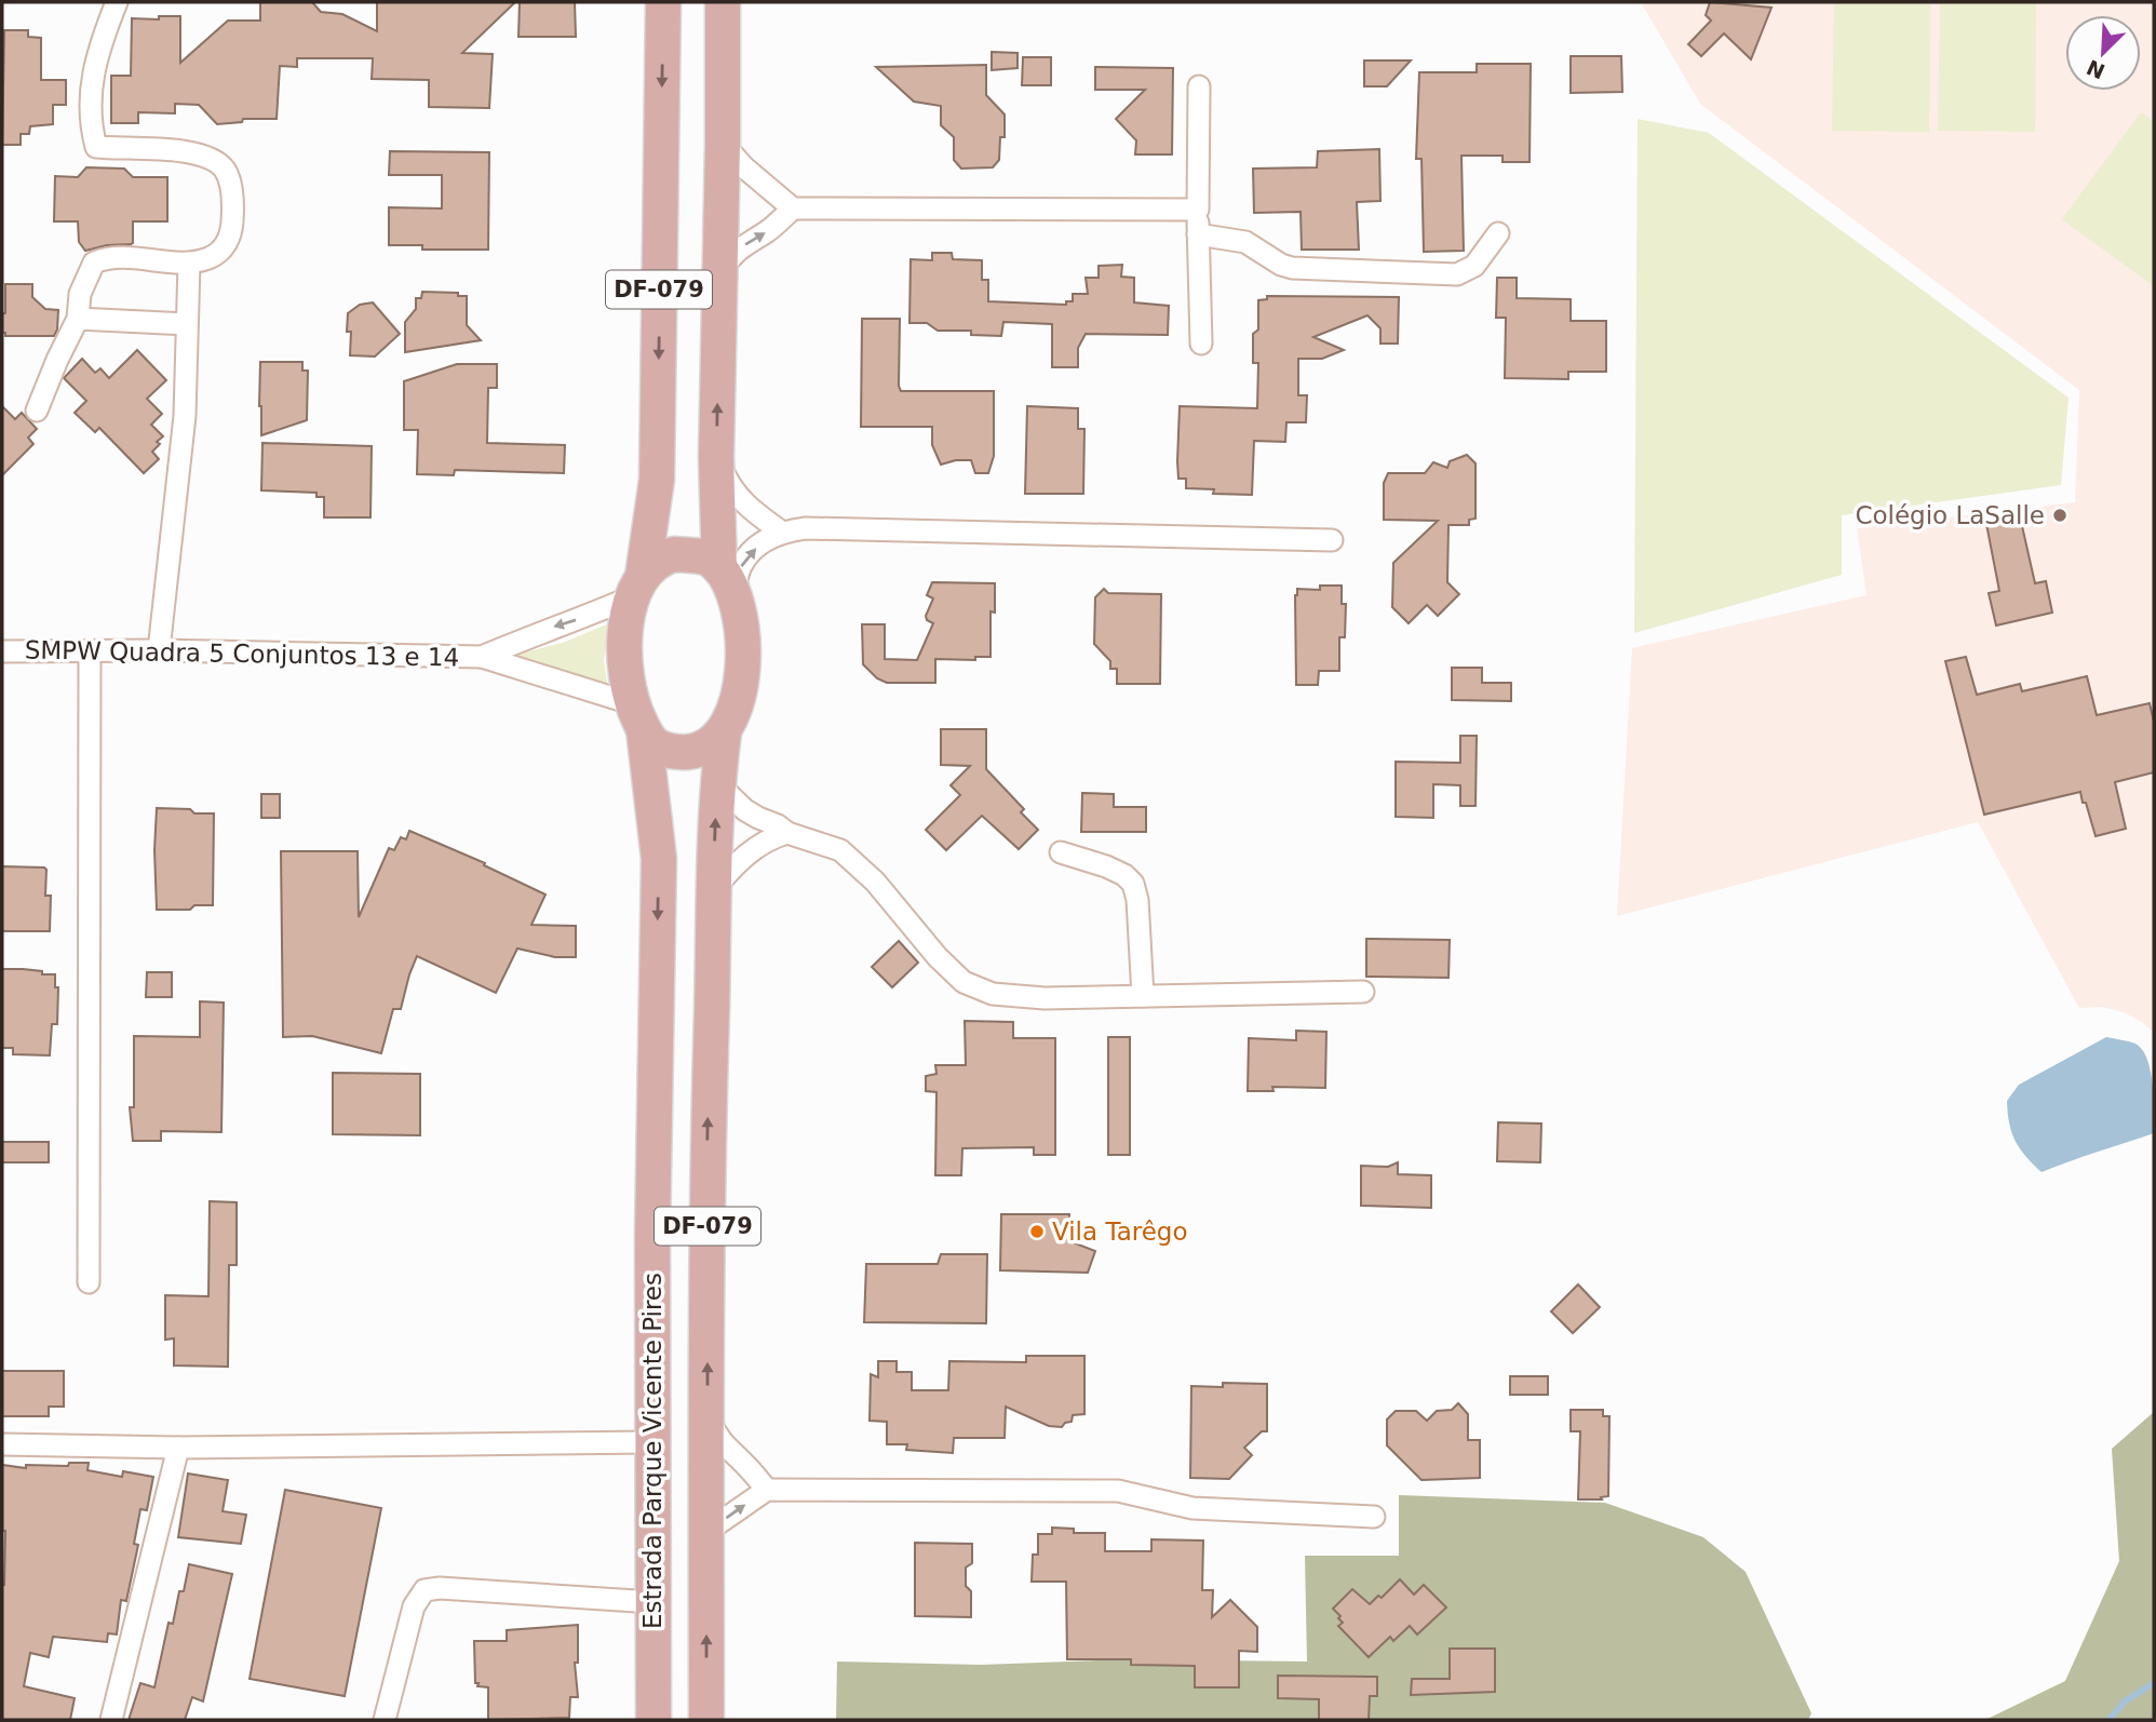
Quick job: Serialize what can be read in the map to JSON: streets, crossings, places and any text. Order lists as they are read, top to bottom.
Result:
{
  "streets": {
    "main road": ["DF-079", "Estrada Parque Vicente Pires"],
    "street": ["SMPW Quadra 5 Conjuntos 13 e 14"]
  },
  "crossings": [
    ["DF-079", "SMPW Quadra 5 Conjuntos 13 e 14"],
    ["DF-079", "Estrada Parque Vicente Pires"],
    ["SMPW Quadra 5 Conjuntos 13 e 14", "Estrada Parque Vicente Pires"]
  ],
  "places": ["Colégio LaSalle", "Vila Tarêgo"],
  "north": "bottom left"
}
